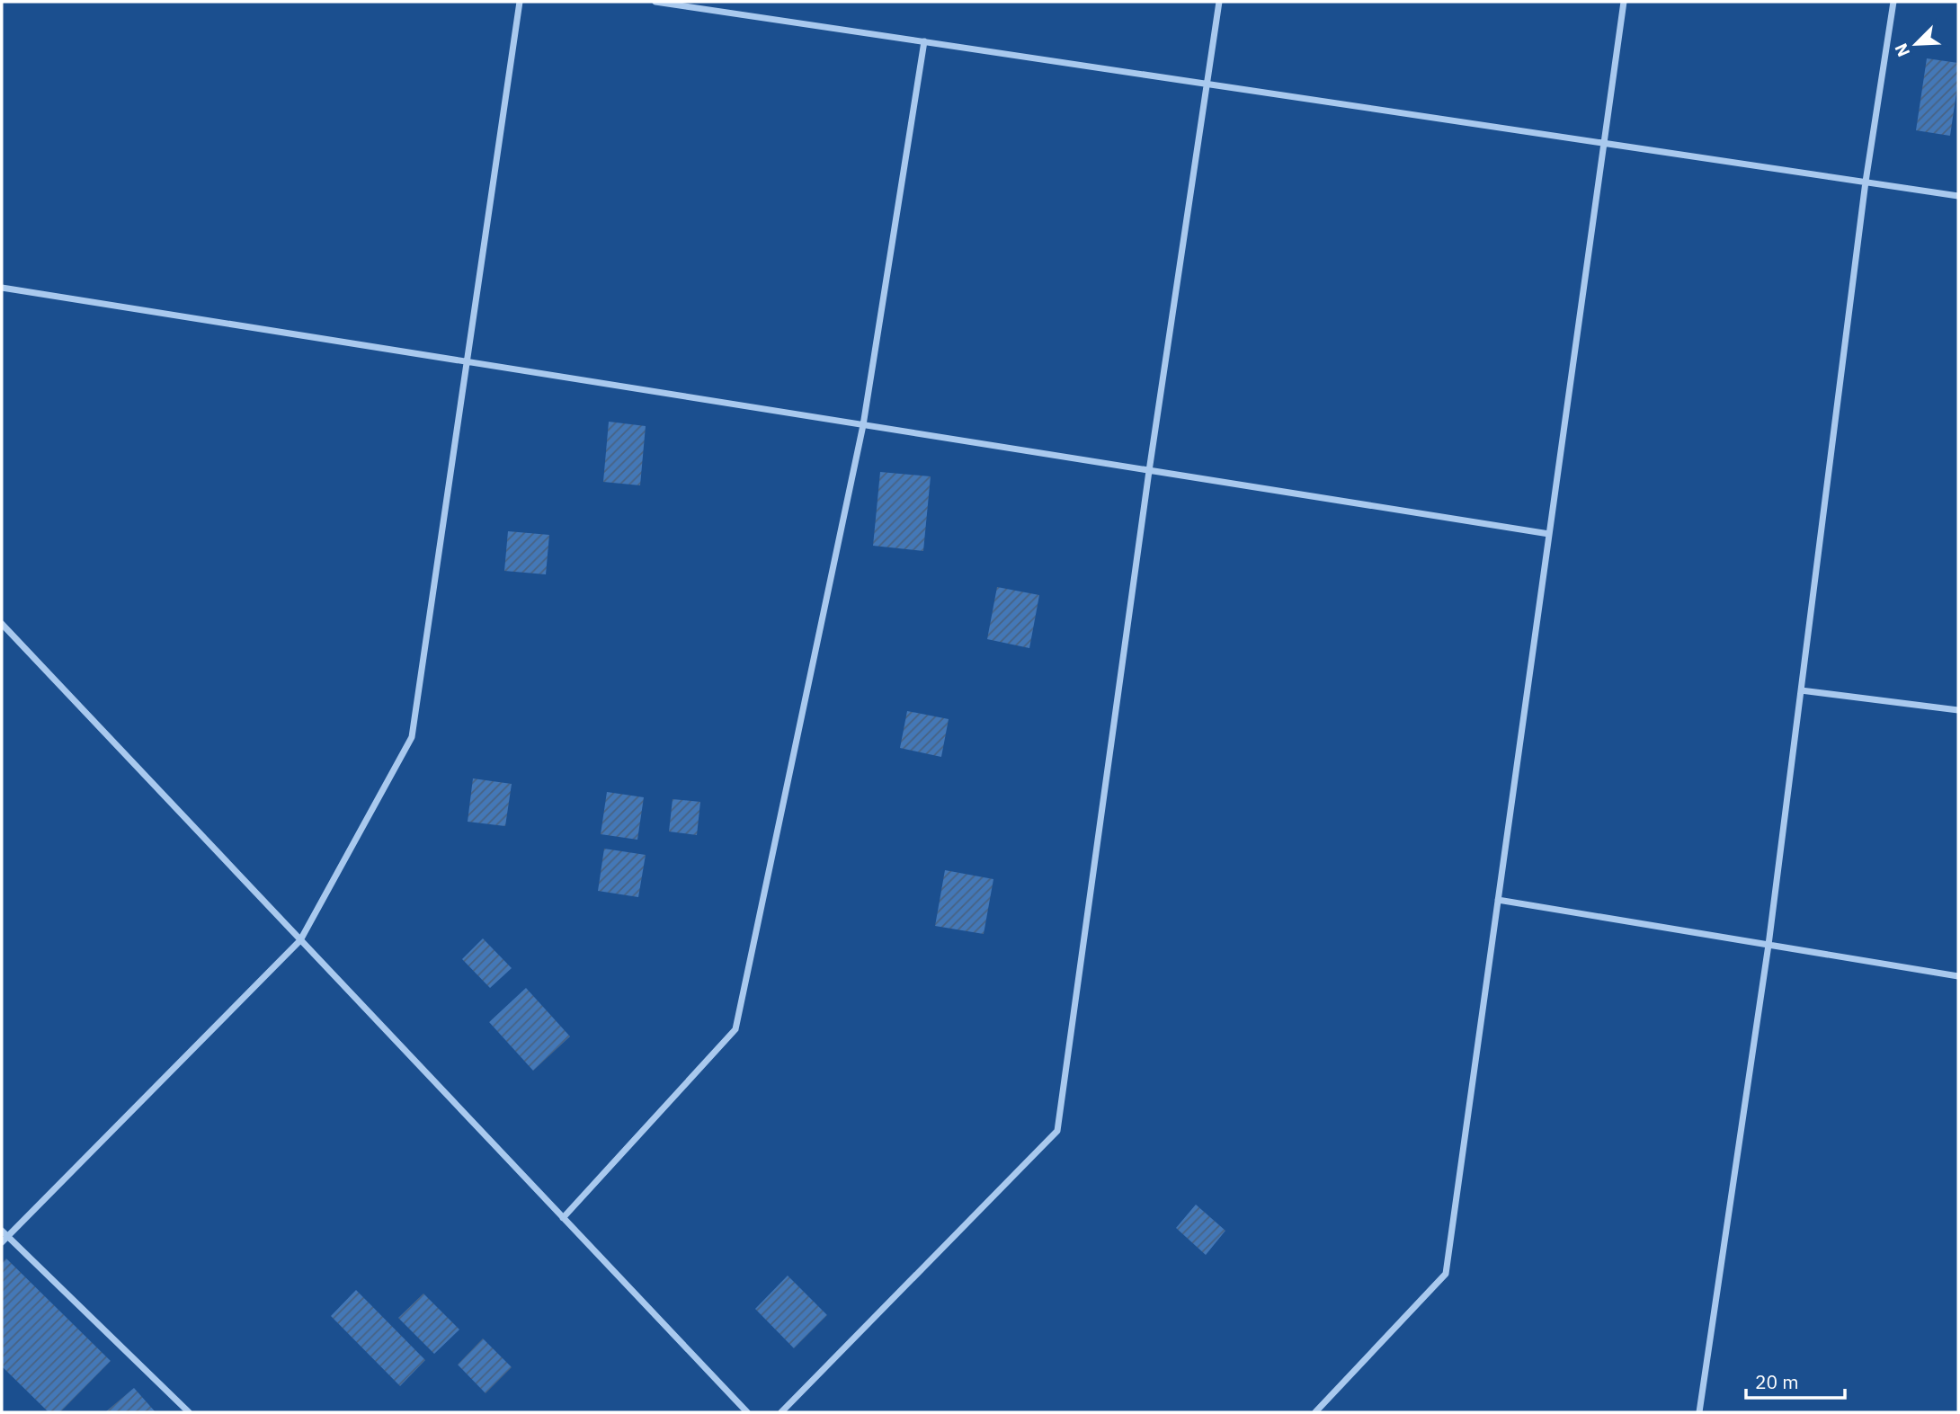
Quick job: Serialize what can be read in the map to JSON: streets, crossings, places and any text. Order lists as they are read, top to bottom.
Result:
{
  "scale_bar": "20 m",
  "north": "bottom left"
}
